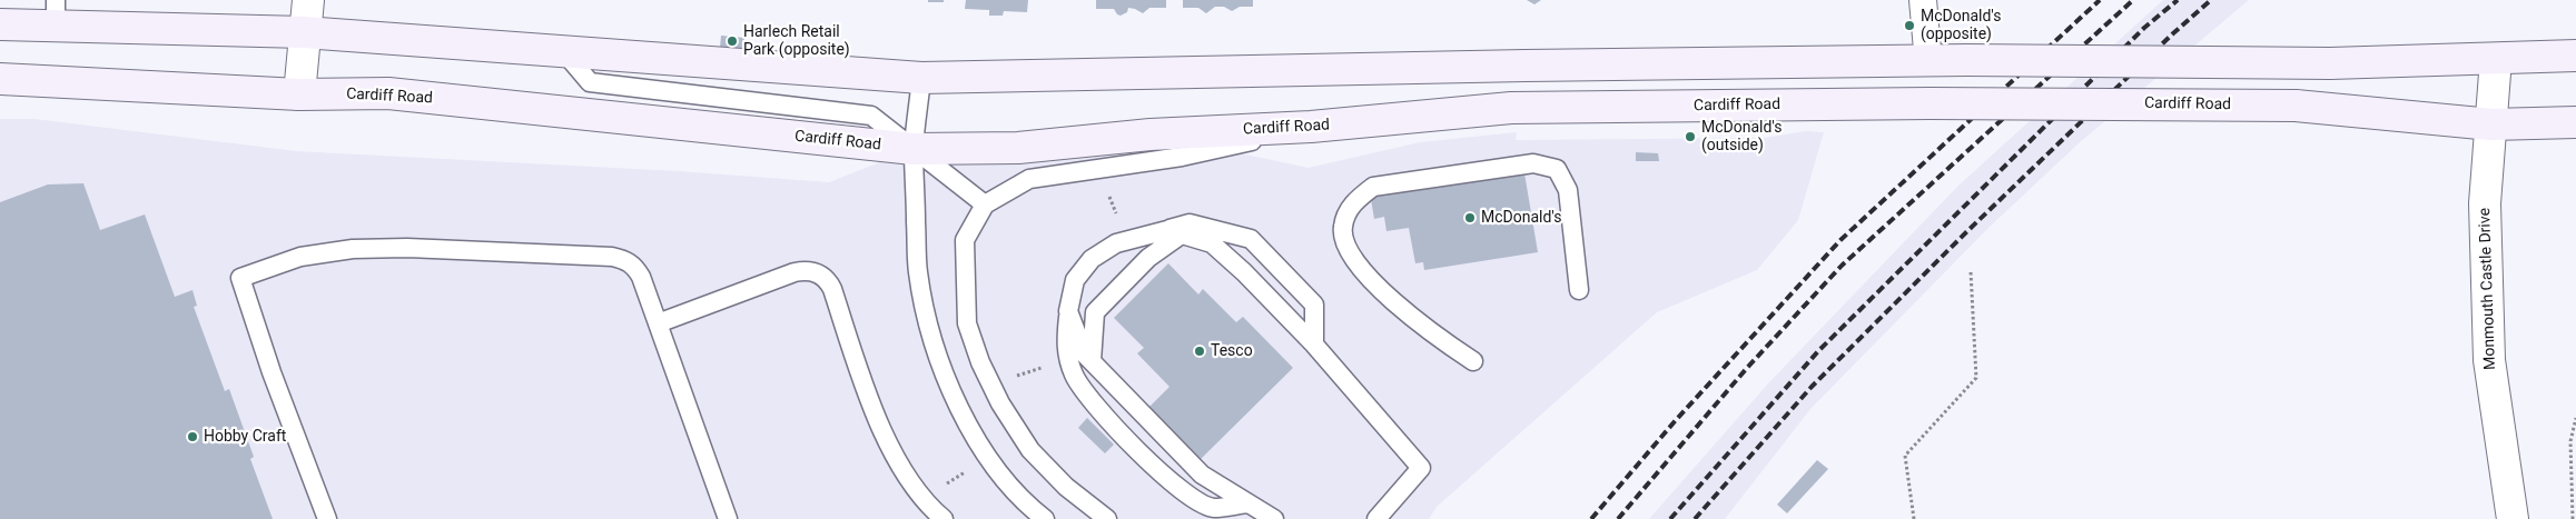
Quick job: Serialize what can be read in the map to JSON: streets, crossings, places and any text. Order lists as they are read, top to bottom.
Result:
{
  "streets": {
    "main road": ["Cardiff Road"],
    "street": ["Monmouth Castle Drive"]
  },
  "crossings": [
    ["Cardiff Road", "Monmouth Castle Drive"]
  ],
  "places": [
    "McDonald's (opposite)",
    "Harlech Retail Park (opposite)",
    "McDonald's (outside)",
    "McDonald's",
    "Tesco",
    "Hobby Craft"
  ]
}
